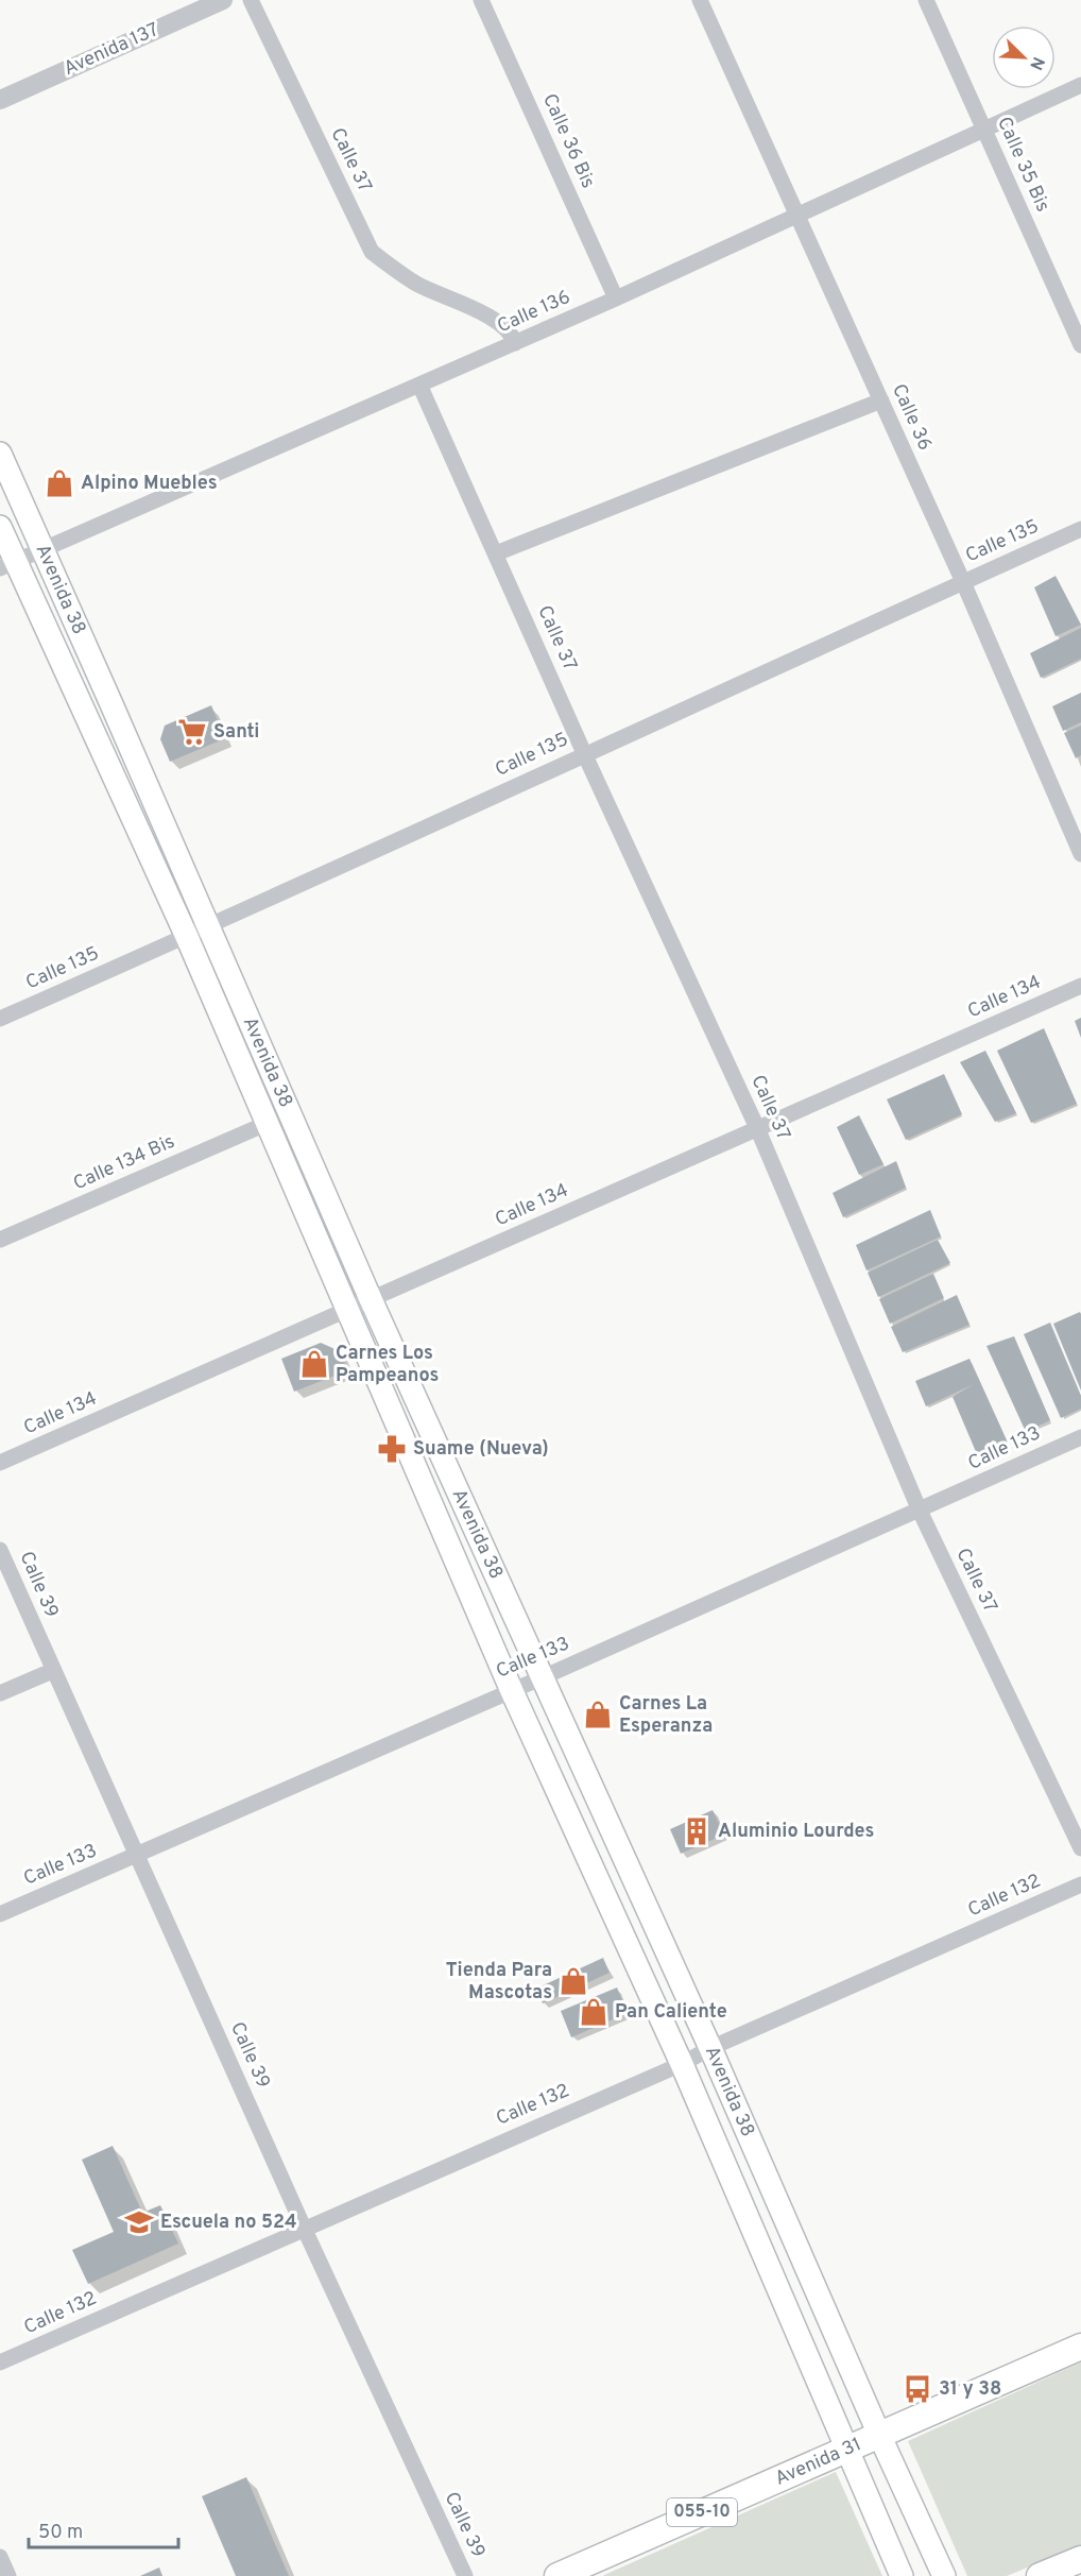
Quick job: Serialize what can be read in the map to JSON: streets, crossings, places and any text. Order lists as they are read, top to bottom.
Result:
{
  "streets": {
    "highway": ["Avenida 31", "055-10"],
    "main road": ["Avenida 38"],
    "street": [
      "Avenida 137",
      "Calle 36 Bis",
      "Calle 37",
      "Calle 35 Bis",
      "Calle 136",
      "Calle 36",
      "Calle 135",
      "Calle 134",
      "Calle 134 Bis",
      "Calle 133",
      "Calle 39",
      "Calle 132"
    ]
  },
  "crossings": [
    ["Calle 36 Bis", "Calle 136"],
    ["Calle 37", "Calle 136"],
    ["Calle 37", "Calle 135"],
    ["Calle 37", "Calle 134"],
    ["Calle 37", "Calle 133"],
    ["Calle 35 Bis", "Calle 136"],
    ["Calle 136", "Calle 36"],
    ["Calle 136", "Avenida 38"],
    ["Calle 36", "Calle 135"],
    ["Calle 135", "Avenida 38"],
    ["Avenida 38", "Calle 134"],
    ["Avenida 38", "Calle 134 Bis"],
    ["Avenida 38", "Calle 133"],
    ["Avenida 38", "Calle 132"],
    ["Avenida 38", "Avenida 31"],
    ["Calle 133", "Calle 39"],
    ["Calle 39", "Calle 132"]
  ],
  "places": {
    "shop": [
      "Alpino Muebles",
      "Carnes Los Pampeanos",
      "Carnes La Esperanza",
      "Tienda Para Mascotas",
      "Pan Caliente"
    ],
    "supermarket": ["Santi"],
    "pharmacy": ["Suame (Nueva)"],
    "building": ["Aluminio Lourdes"],
    "school or university": ["Escuela no 524"],
    "bus stop": ["31 y 38"]
  },
  "scale_bar": "50 m",
  "north": "bottom right"
}
